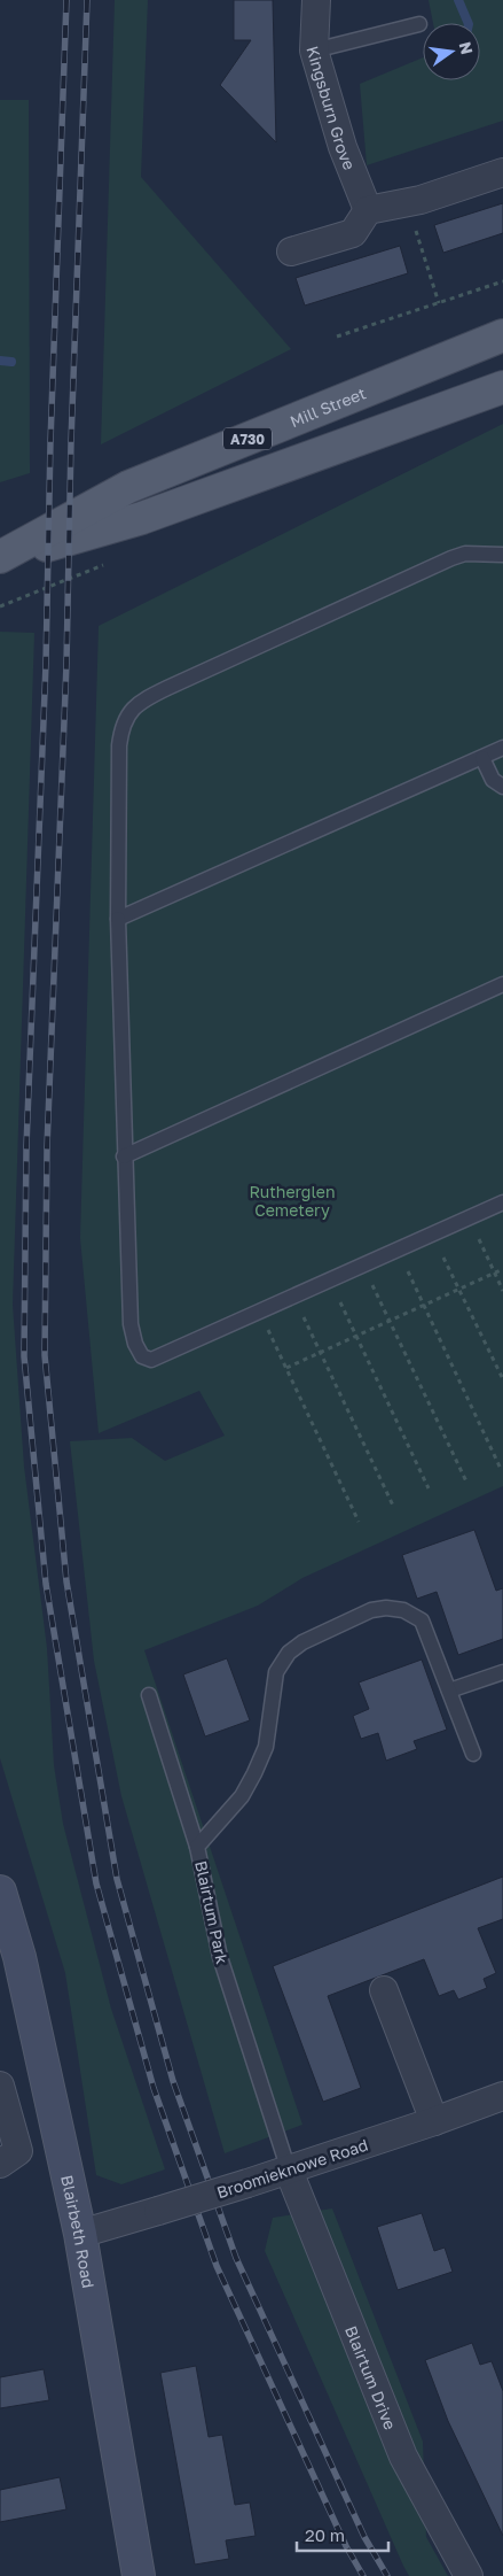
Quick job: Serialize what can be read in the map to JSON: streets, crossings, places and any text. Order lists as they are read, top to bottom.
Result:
{
  "streets": {
    "main road": ["Mill Street", "A730", "Blairbeth Road"],
    "street": ["Kingsburn Grove", "Broomieknowe Road", "Blairtum Drive"],
    "lane": ["Blairtum Park"]
  },
  "crossings": [
    ["Blairtum Park", "Broomieknowe Road"],
    ["Blairtum Park", "Blairtum Drive"],
    ["Broomieknowe Road", "Blairbeth Road"],
    ["Broomieknowe Road", "Blairtum Drive"]
  ],
  "parks": ["Rutherglen Cemetery"],
  "scale_bar": "20 m",
  "north": "right"
}
